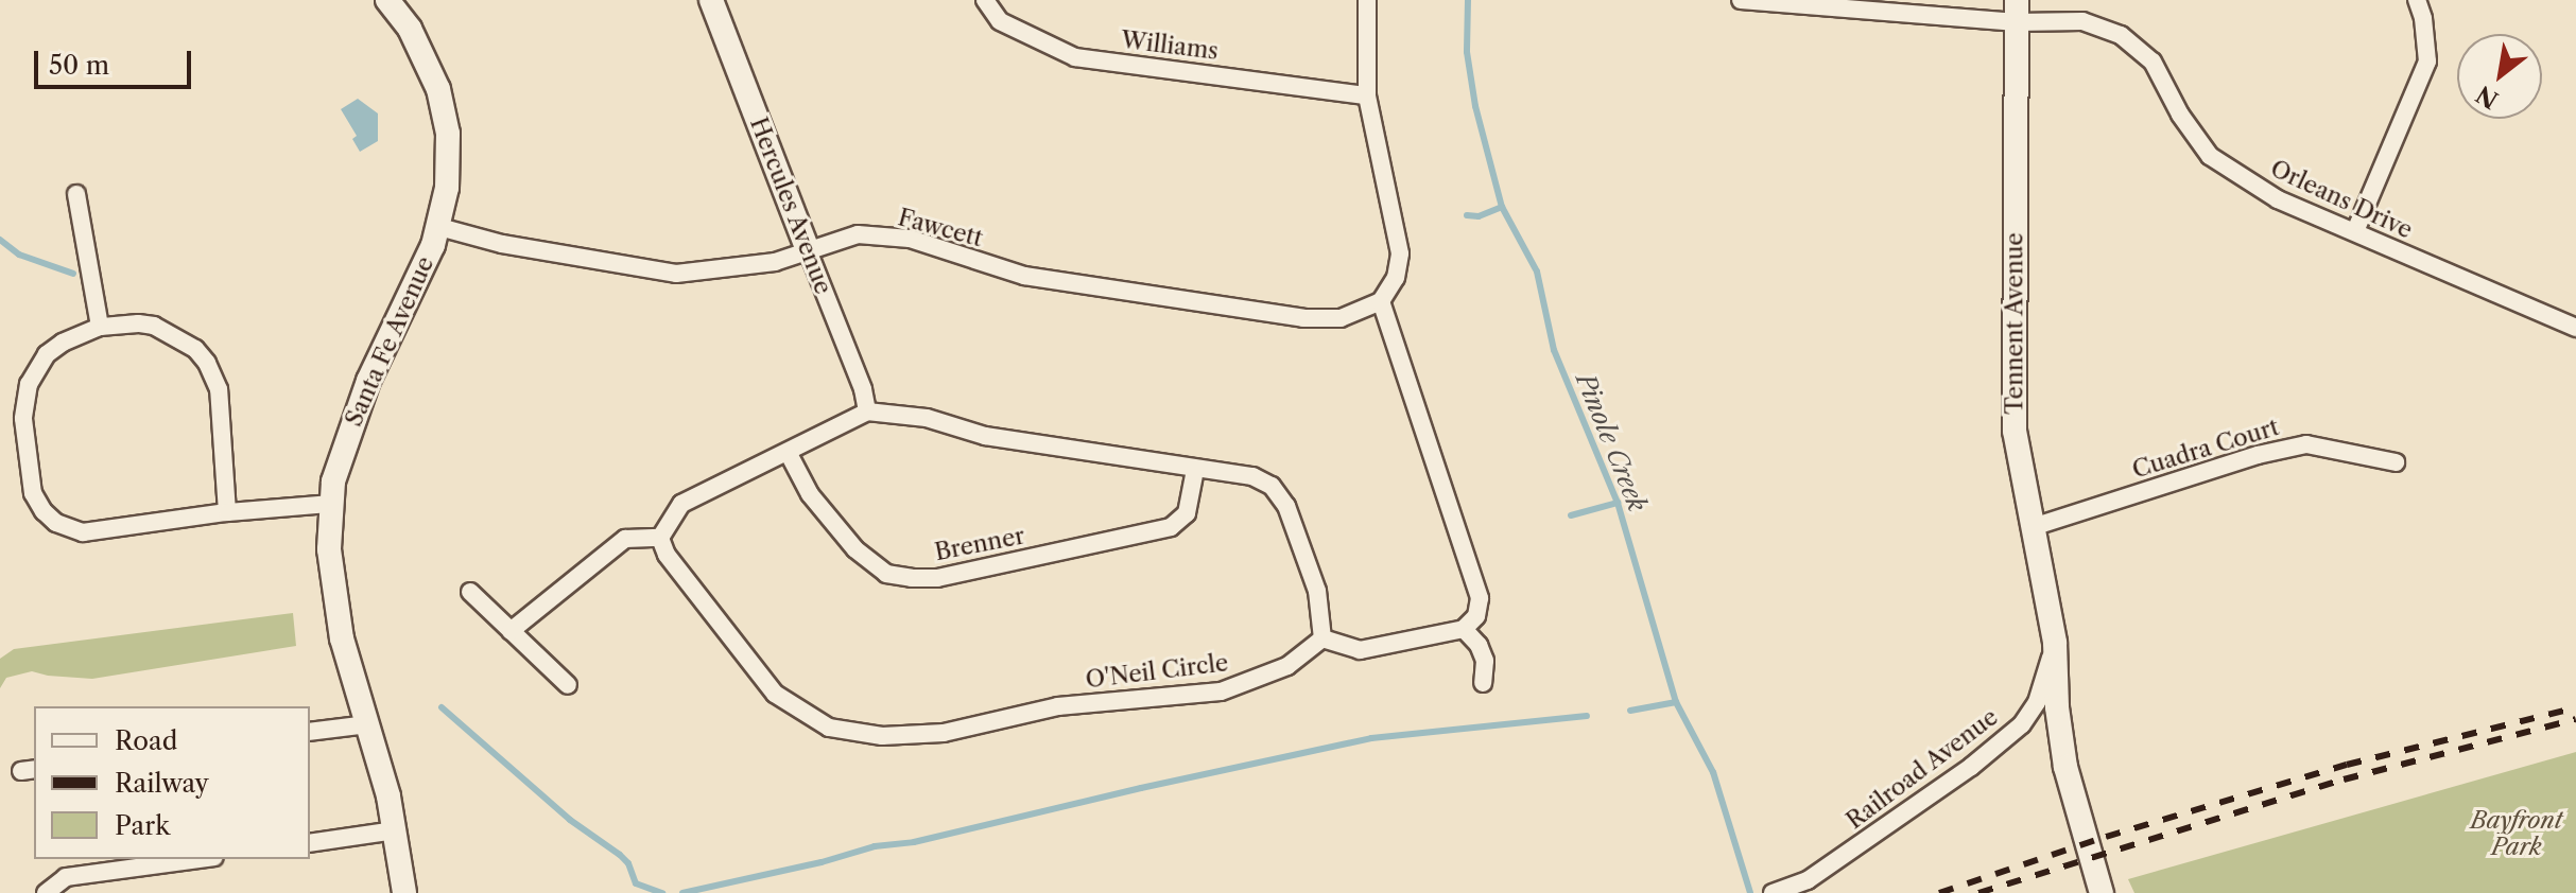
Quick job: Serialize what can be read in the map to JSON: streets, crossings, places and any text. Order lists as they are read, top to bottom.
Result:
{
  "streets": {
    "street": [
      "Williams",
      "Orleans Drive",
      "Hercules Avenue",
      "Fawcett",
      "Tennent Avenue",
      "Santa Fe Avenue",
      "Cuadra Court",
      "Brenner",
      "O'Neil Circle",
      "Railroad Avenue"
    ]
  },
  "crossings": [
    ["Orleans Drive", "Tennent Avenue"],
    ["Hercules Avenue", "Fawcett"],
    ["Fawcett", "Santa Fe Avenue"],
    ["Tennent Avenue", "Cuadra Court"],
    ["Tennent Avenue", "Railroad Avenue"]
  ],
  "water": ["Pinole Creek"],
  "parks": ["Bayfront Park"],
  "legend": ["Road", "Railway", "Park"],
  "scale_bar": "50 m",
  "north": "bottom left"
}
